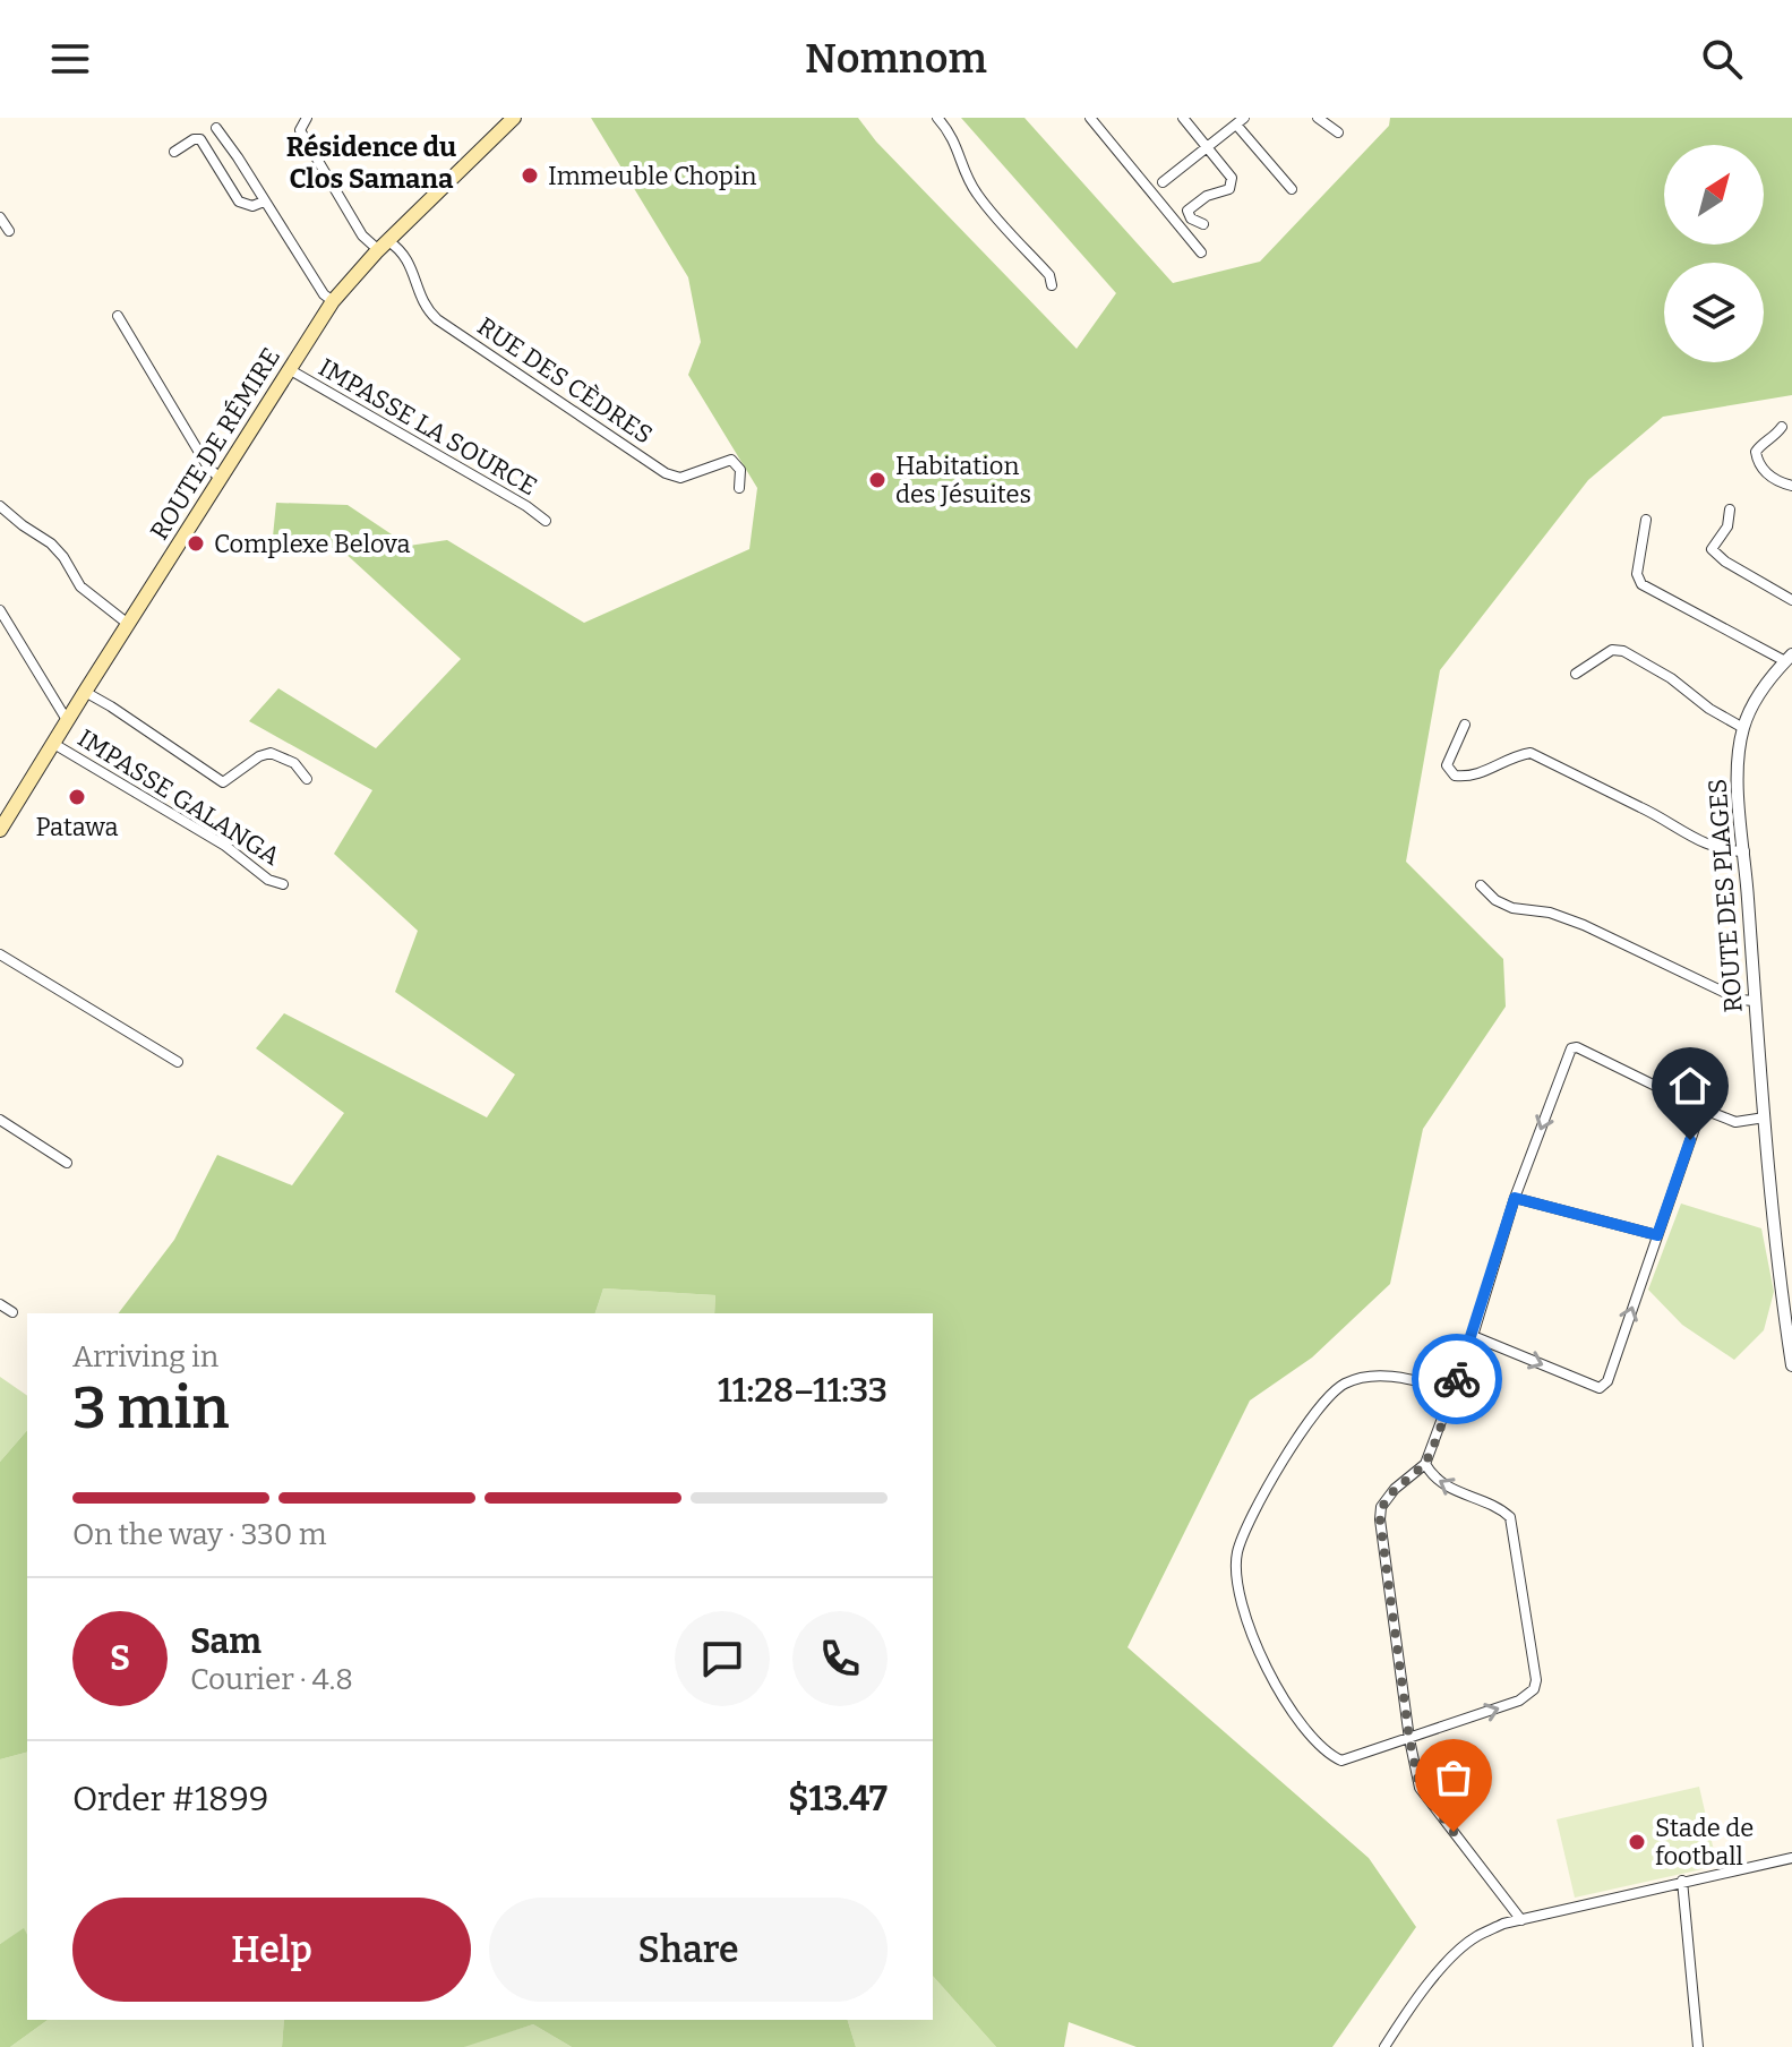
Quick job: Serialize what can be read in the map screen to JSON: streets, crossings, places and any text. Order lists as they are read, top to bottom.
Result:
{
  "streets": {
    "main road": ["ROUTE DE RÉMIRE"],
    "street": [
      "RUE DES CÈDRES",
      "IMPASSE LA SOURCE",
      "IMPASSE GALANGA",
      "ROUTE DES PLAGES"
    ]
  },
  "crossings": [
    ["RUE DES CÈDRES", "ROUTE DE RÉMIRE"],
    ["IMPASSE LA SOURCE", "ROUTE DE RÉMIRE"],
    ["ROUTE DE RÉMIRE", "IMPASSE GALANGA"]
  ],
  "districts": ["Résidence du Clos Samana"],
  "places": [
    "Immeuble Chopin",
    "Habitation des Jésuites",
    "Complexe Belova",
    "Patawa",
    "Stade de football"
  ],
  "north": "top right",
  "page": {
    "header": "Nomnom",
    "heading": ["3 min", "Arriving in", "11:28–11:33"],
    "panel": [
      "Sam",
      "Courier · 4.8",
      "Order #1899",
      "$13.47"
    ],
    "bar": "On the way · 330 m",
    "round": "S",
    "buttons": ["Help", "Share"]
  }
}
